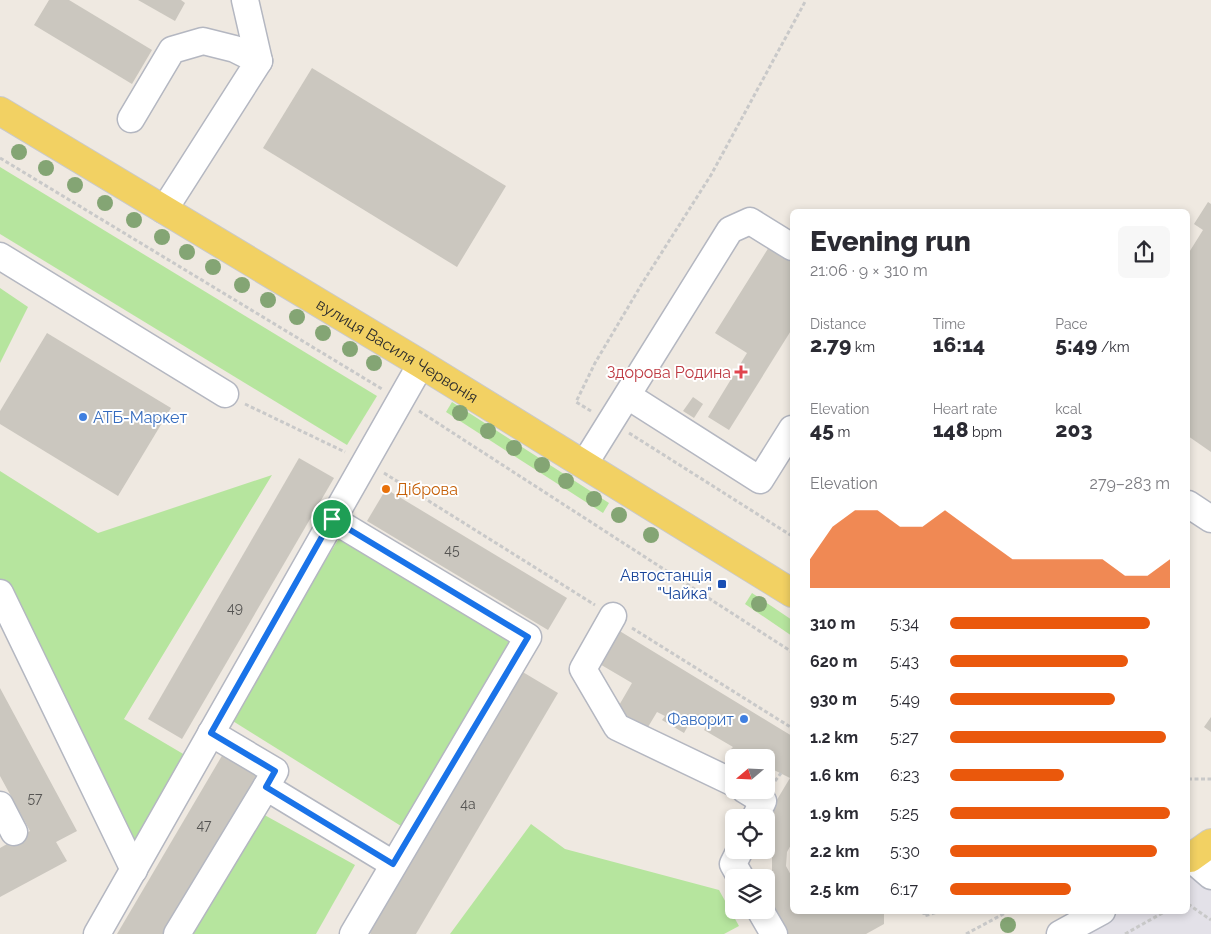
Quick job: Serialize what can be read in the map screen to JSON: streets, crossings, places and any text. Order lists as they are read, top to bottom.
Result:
{
  "streets": {
    "main road": ["вулиця Василя Червонія"]
  },
  "places": {
    "health": ["Здорова Родина"],
    "other": ["АТБ-Маркет", "Діброва", "Фаворит"],
    "transit": ["Автостанція \"Чайка\""]
  },
  "house_numbers": [
    "45",
    "49",
    "57",
    "4а",
    "47"
  ],
  "north": "left",
  "page": {
    "heading": ["Evening run", "21:06 · 9 × 310 m"],
    "stats": [
      ["Distance", "2.79 km"],
      ["Time", "16:14"],
      ["Pace", "5:49 /km"],
      ["Elevation", "45 m"],
      ["Heart rate", "148 bpm"],
      ["kcal", "203"]
    ],
    "chart": ["Elevation", "279–283 m"],
    "list": [
      {
        "name": "310 m",
        "note": "5:34"
      },
      {
        "name": "620 m",
        "note": "5:43"
      },
      {
        "name": "930 m",
        "note": "5:49"
      },
      {
        "name": "1.2 km",
        "note": "5:27"
      },
      {
        "name": "1.6 km",
        "note": "6:23"
      },
      {
        "name": "1.9 km",
        "note": "5:25"
      },
      {
        "name": "2.2 km",
        "note": "5:30"
      },
      {
        "name": "2.5 km",
        "note": "6:17"
      }
    ]
  }
}
